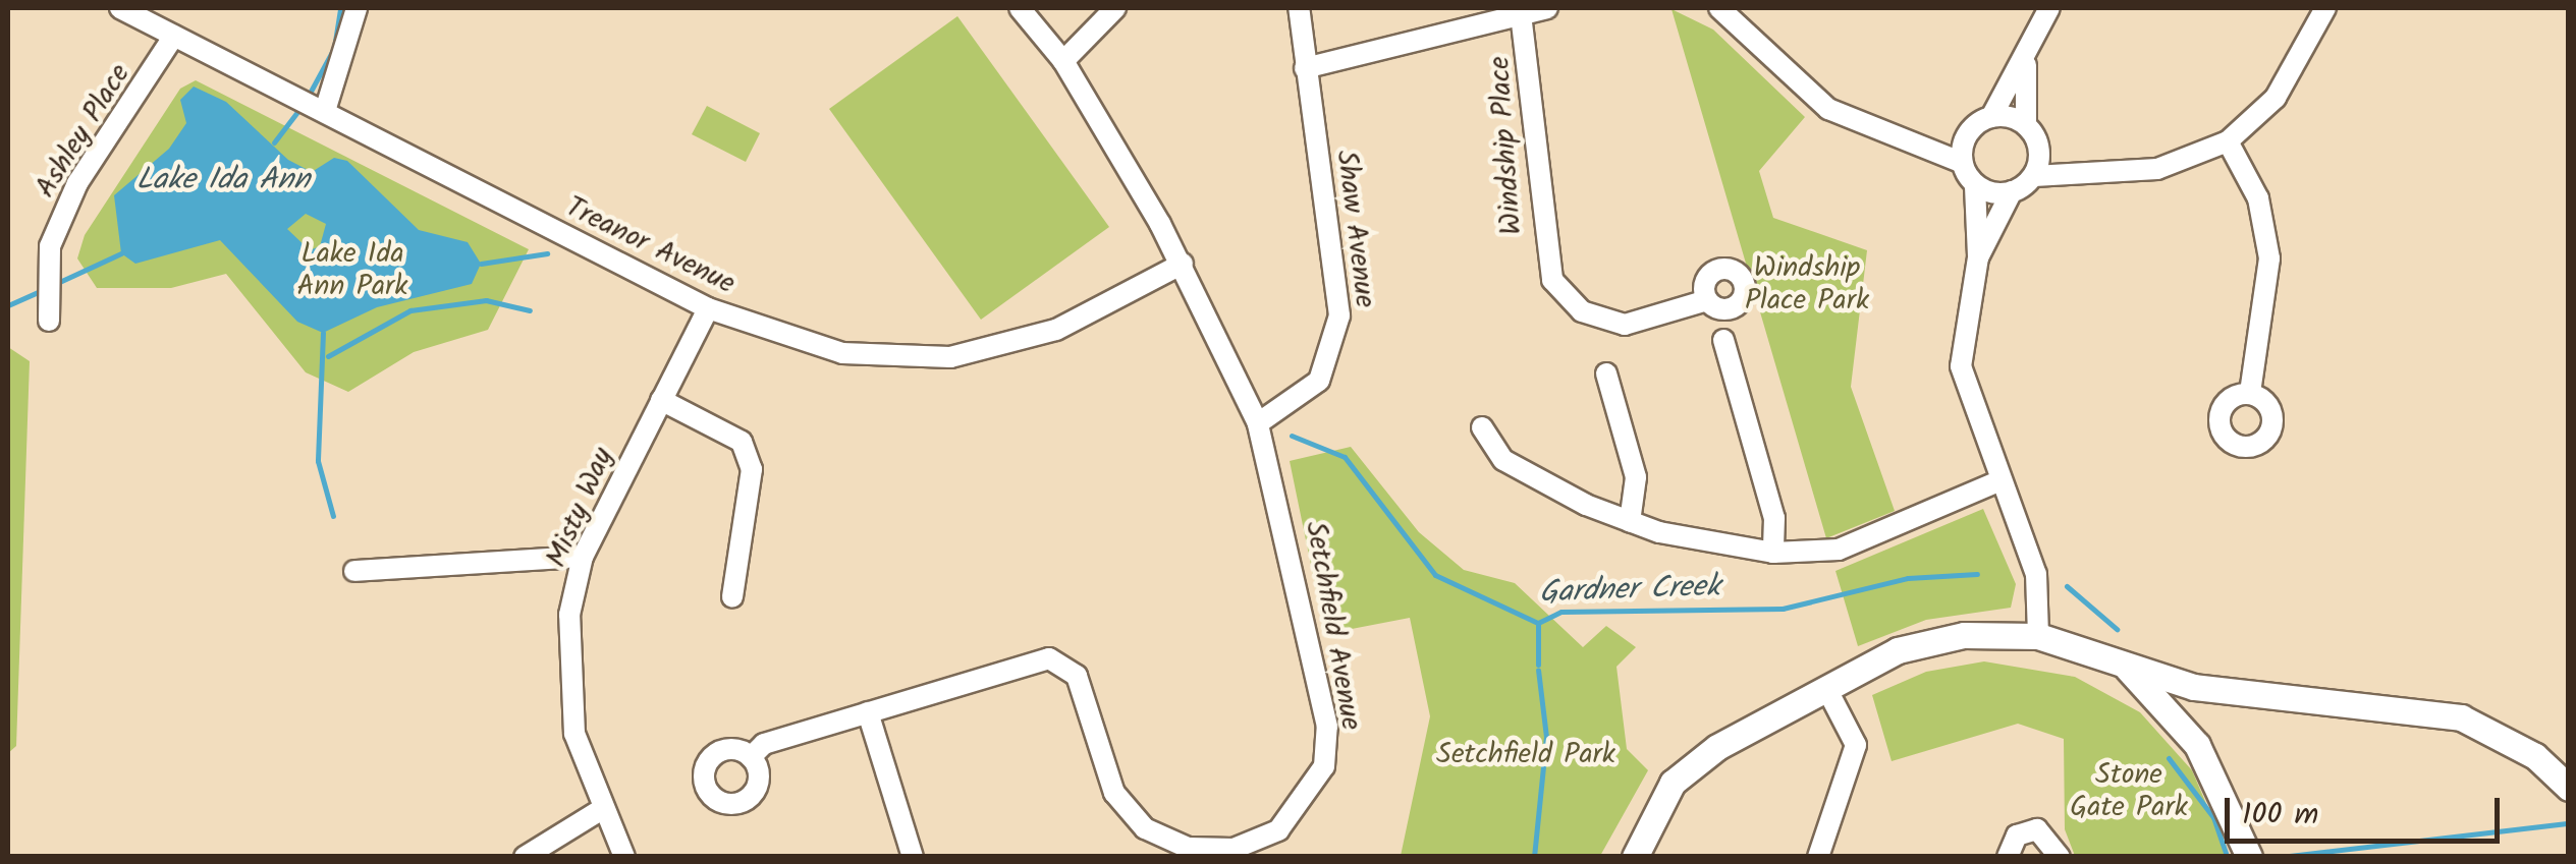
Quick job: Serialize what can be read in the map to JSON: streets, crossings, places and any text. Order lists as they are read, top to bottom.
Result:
{
  "streets": {
    "street": [
      "Ashley Place",
      "Windship Place",
      "Shaw Avenue",
      "Treanor Avenue",
      "Misty Way",
      "Setchfield Avenue"
    ]
  },
  "crossings": [
    ["Ashley Place", "Treanor Avenue"],
    ["Shaw Avenue", "Setchfield Avenue"],
    ["Treanor Avenue", "Misty Way"],
    ["Treanor Avenue", "Setchfield Avenue"]
  ],
  "water": ["Lake Ida Ann", "Gardner Creek"],
  "parks": [
    "Lake Ida Ann Park",
    "Windship Place Park",
    "Setchfield Park",
    "Stone Gate Park"
  ],
  "scale_bar": "100 m"
}
